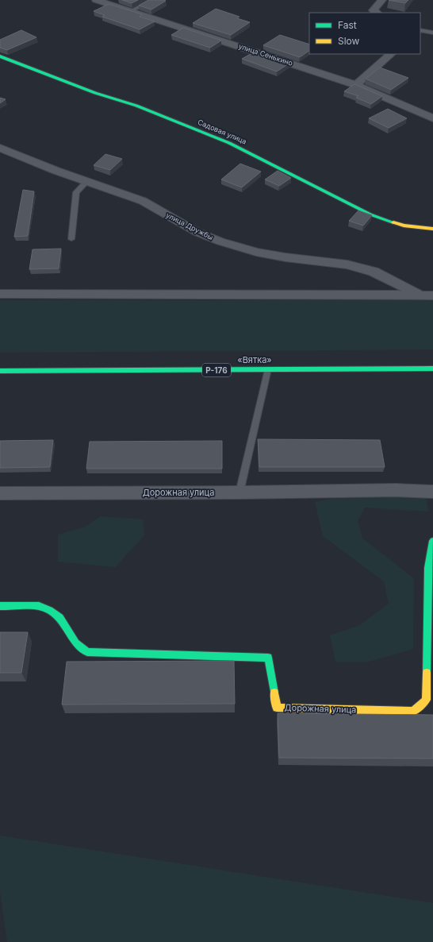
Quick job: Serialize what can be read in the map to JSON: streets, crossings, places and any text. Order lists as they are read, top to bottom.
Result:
{
  "streets": {
    "street": [
      "улица Сенькино",
      "Садовая улица",
      "улица Дружбы",
      "«Вятка»",
      "Р-176",
      "Дорожная улица"
    ]
  },
  "legend": ["Fast", "Slow"]
}
